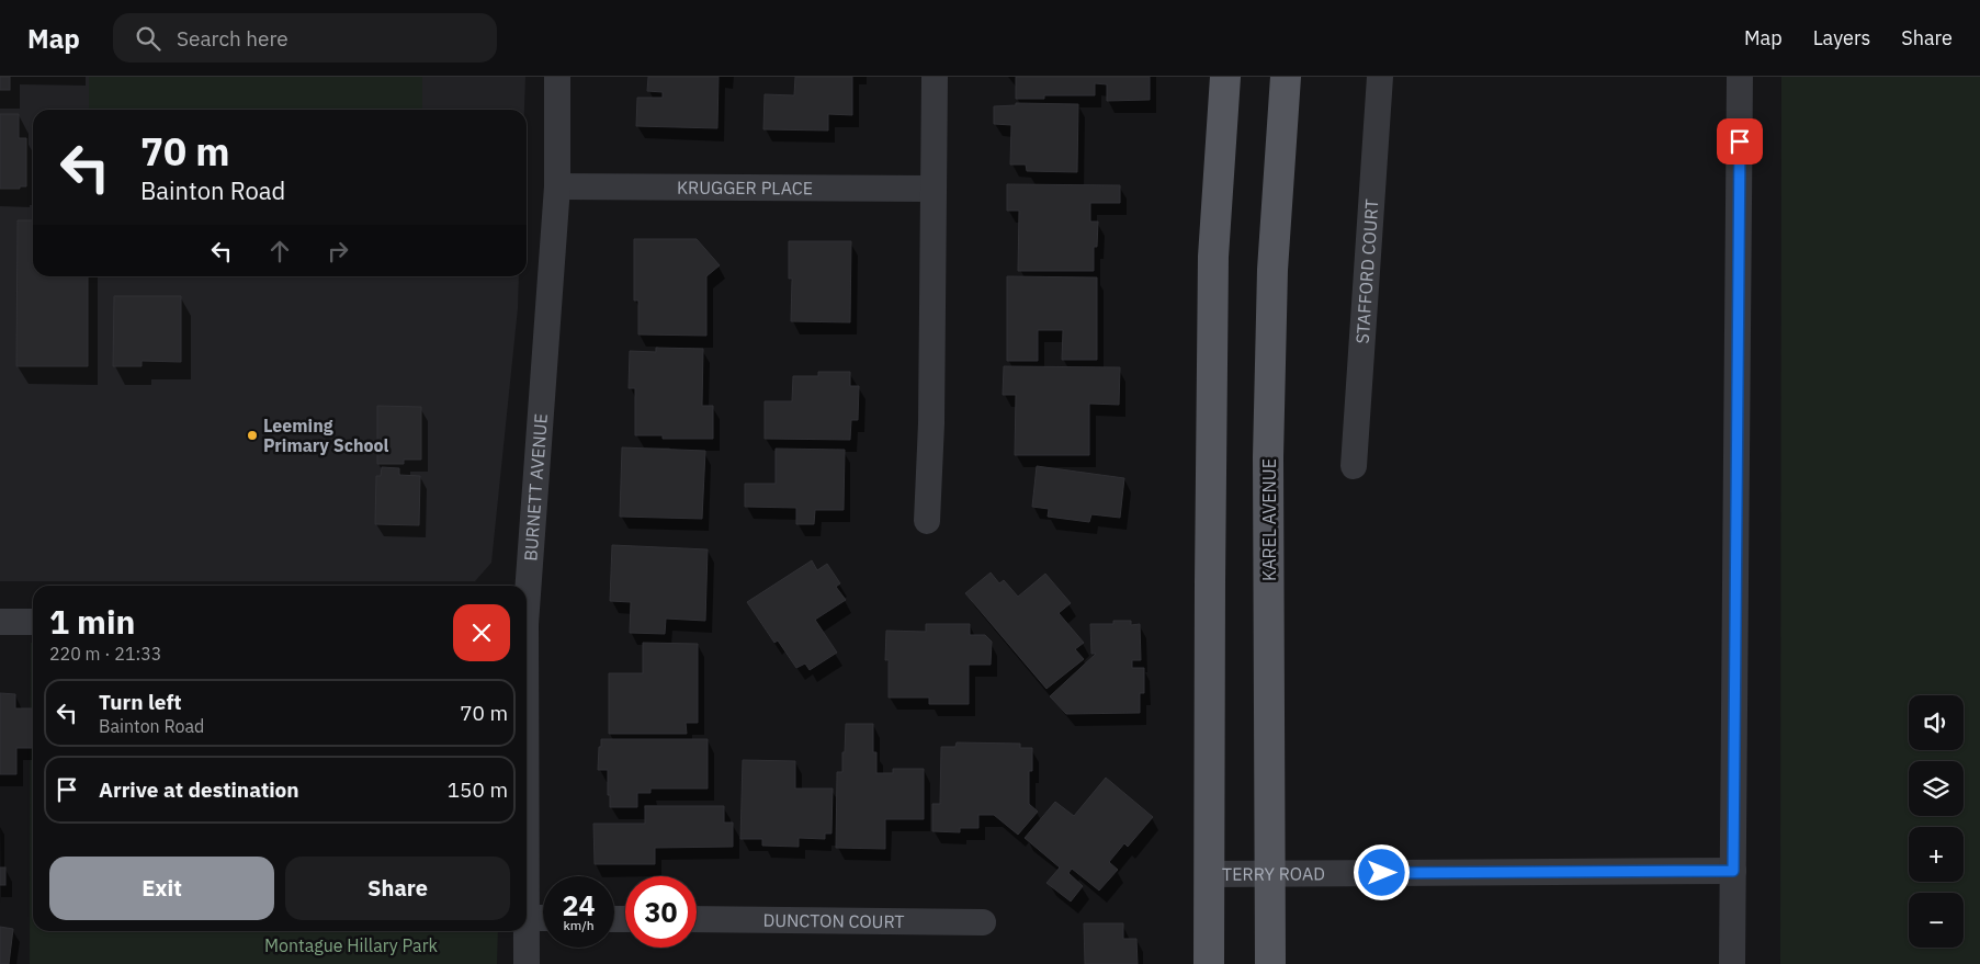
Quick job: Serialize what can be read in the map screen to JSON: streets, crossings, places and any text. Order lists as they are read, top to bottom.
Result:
{
  "streets": {
    "main road": ["KAREL AVENUE"],
    "street": [
      "KRUGGER PLACE",
      "STAFFORD COURT",
      "BURNETT AVENUE",
      "TERRY ROAD",
      "DUNCTON COURT"
    ]
  },
  "crossings": [
    ["KRUGGER PLACE", "BURNETT AVENUE"],
    ["KAREL AVENUE", "TERRY ROAD"]
  ],
  "parks": ["Montague Hillary Park"],
  "places": ["Leeming Primary School"],
  "page": {
    "header": "Map",
    "search": "Search here",
    "nav": ["Map", "Layers", "Share"],
    "turn": ["70 m", "Bainton Road"],
    "heading": ["1 min", "220 m · 21:33"],
    "list": [
      {
        "name": "Turn left",
        "note": "Bainton Road",
        "value": "70 m"
      },
      {
        "name": "Arrive at destination",
        "value": "150 m"
      }
    ],
    "map_buttons": ["+", "−"],
    "buttons": ["Exit", "Share"],
    "speed": "24 km/h",
    "limit": "30"
  }
}
